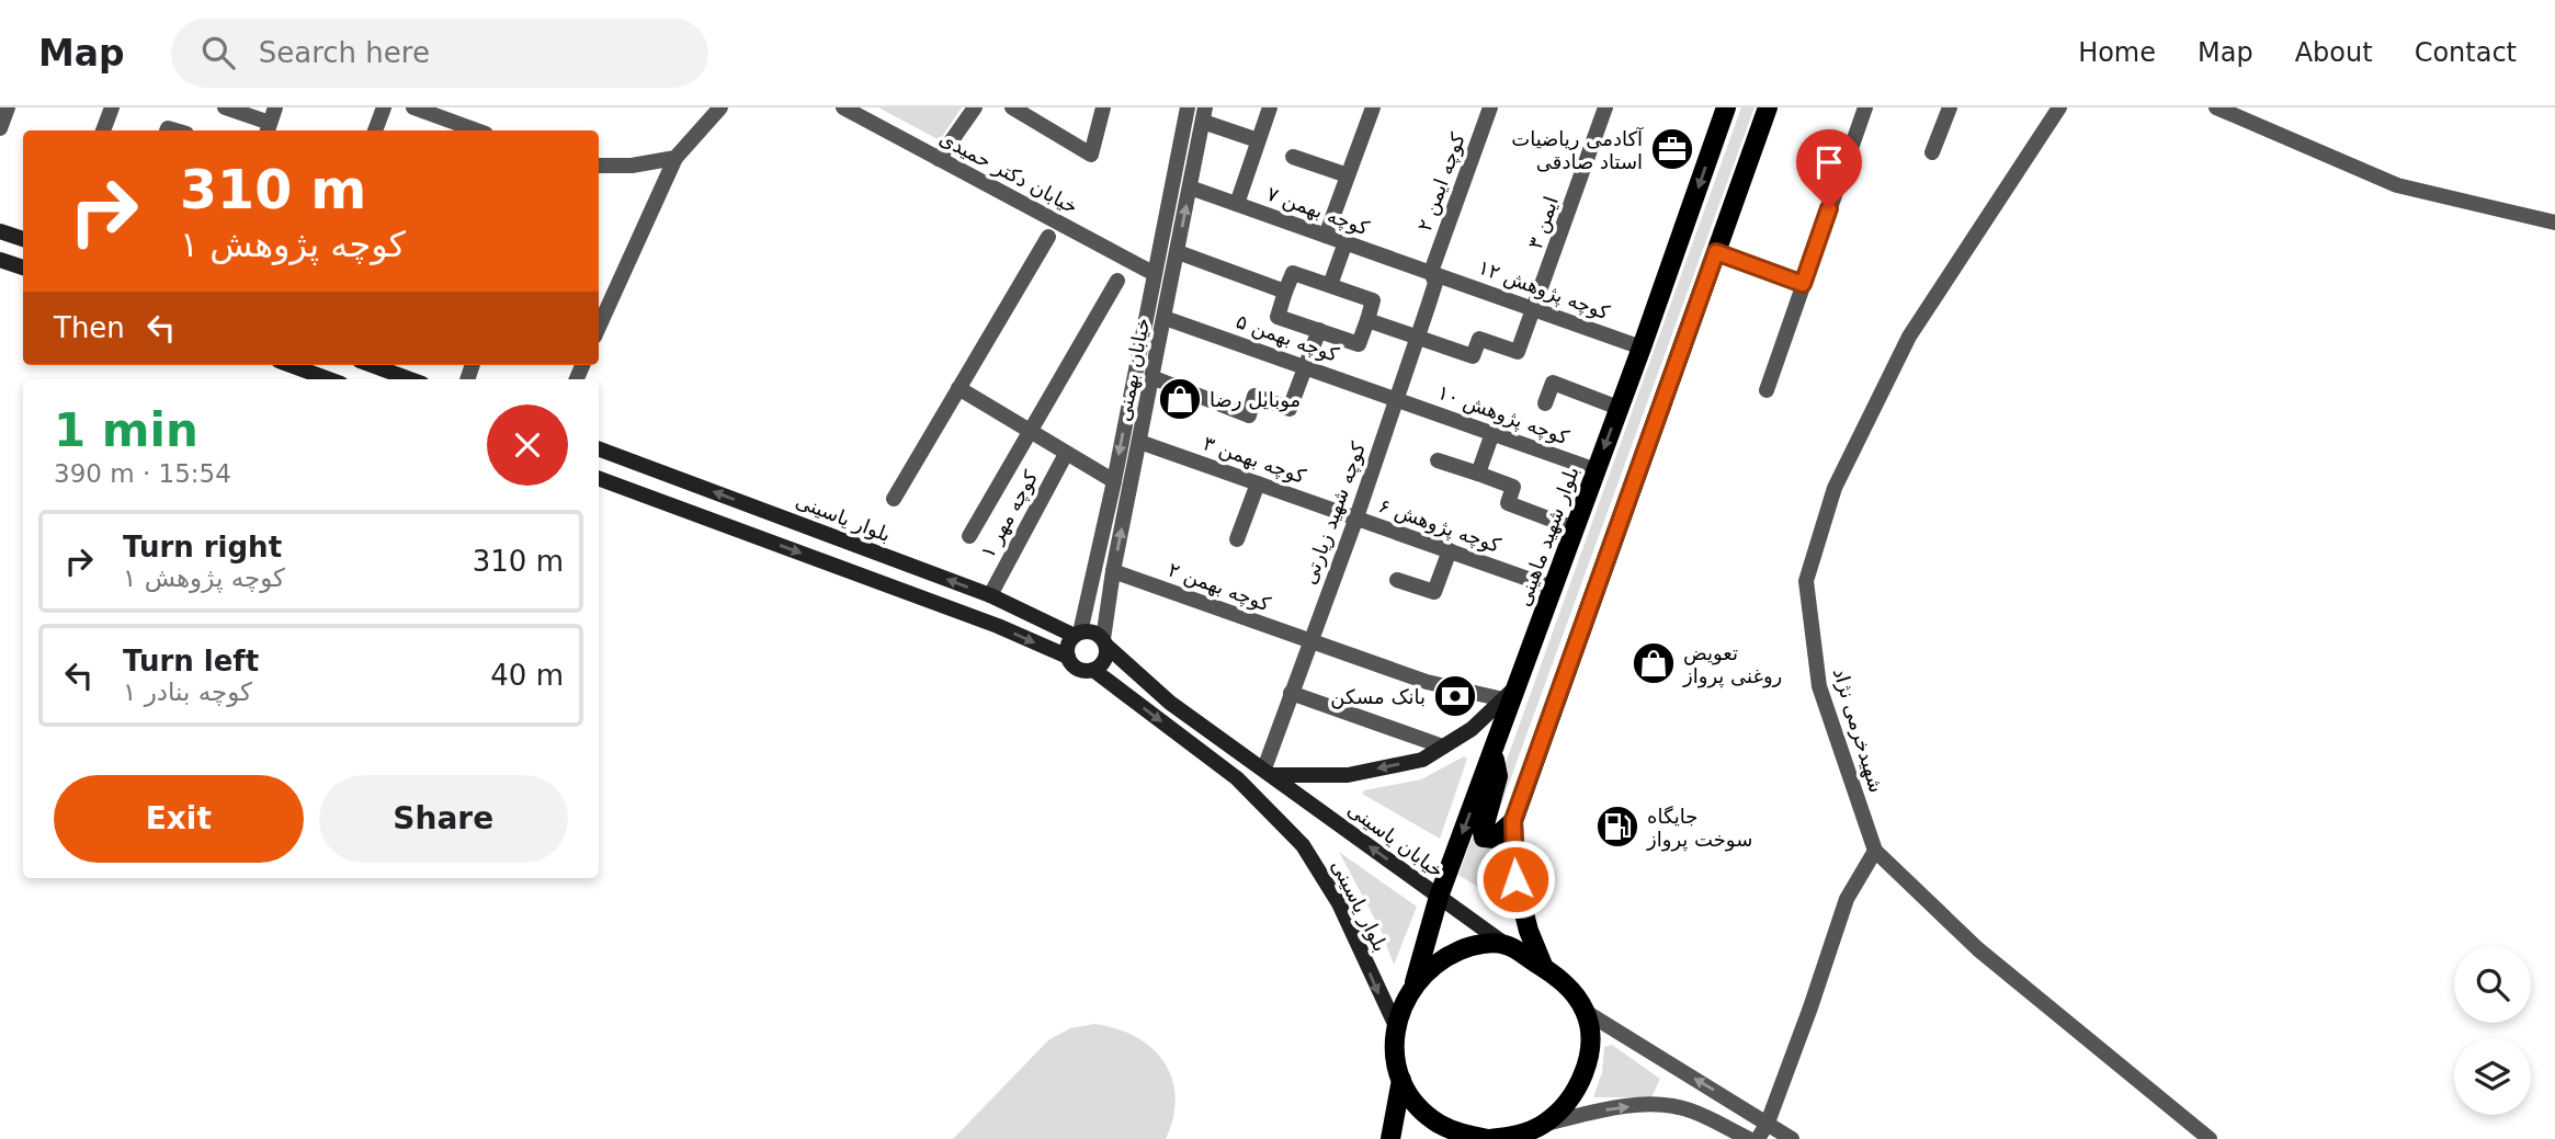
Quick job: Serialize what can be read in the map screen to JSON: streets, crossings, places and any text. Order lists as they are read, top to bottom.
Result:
{
  "streets": {
    "main road": ["بلوار یاسینی", "بلوار شهید ماهینی", "خیابان یاسینی"],
    "street": [
      "خیابان دکتر حمیدی",
      "کوچه ایمن ۲",
      "کوچه بهمن ۷",
      "ایمن ۳",
      "کوچه پژوهش ۱۲",
      "کوچه بهمن ۵",
      "خیابان بهمنی",
      "کوچه پژوهش ۱۰",
      "کوچه بهمن ۳",
      "کوچه شهید زیارتی",
      "کوچه مهر ۱",
      "کوچه پژوهش ۶",
      "کوچه بهمن ۲",
      "شهیدخرمی نژاد"
    ]
  },
  "crossings": [
    ["خیابان دکتر حمیدی", "خیابان بهمنی"],
    ["کوچه ایمن ۲", "کوچه بهمن ۷"],
    ["کوچه ایمن ۲", "کوچه پژوهش ۱۲"],
    ["کوچه ایمن ۲", "کوچه شهید زیارتی"],
    ["کوچه بهمن ۷", "کوچه پژوهش ۱۲"],
    ["کوچه بهمن ۷", "خیابان بهمنی"],
    ["کوچه بهمن ۷", "کوچه شهید زیارتی"],
    ["ایمن ۳", "کوچه پژوهش ۱۲"],
    ["ایمن ۳", "کوچه شهید زیارتی"],
    ["کوچه پژوهش ۱۲", "کوچه شهید زیارتی"],
    ["کوچه پژوهش ۱۲", "بلوار شهید ماهینی"],
    ["کوچه بهمن ۵", "خیابان بهمنی"],
    ["کوچه بهمن ۵", "کوچه پژوهش ۱۰"],
    ["کوچه بهمن ۵", "کوچه شهید زیارتی"],
    ["خیابان بهمنی", "کوچه بهمن ۳"],
    ["خیابان بهمنی", "بلوار یاسینی"],
    ["خیابان بهمنی", "کوچه بهمن ۲"],
    ["کوچه پژوهش ۱۰", "کوچه شهید زیارتی"],
    ["کوچه پژوهش ۱۰", "بلوار شهید ماهینی"],
    ["کوچه بهمن ۳", "کوچه شهید زیارتی"],
    ["کوچه بهمن ۳", "کوچه پژوهش ۶"],
    ["کوچه شهید زیارتی", "کوچه پژوهش ۶"],
    ["کوچه شهید زیارتی", "کوچه بهمن ۲"],
    ["کوچه شهید زیارتی", "خیابان یاسینی"],
    ["کوچه مهر ۱", "بلوار یاسینی"],
    ["بلوار یاسینی", "بلوار شهید ماهینی"],
    ["بلوار یاسینی", "خیابان یاسینی"],
    ["کوچه پژوهش ۶", "بلوار شهید ماهینی"],
    ["بلوار شهید ماهینی", "کوچه بهمن ۲"],
    ["بلوار شهید ماهینی", "خیابان یاسینی"]
  ],
  "one_way": ["خیابان یاسینی"],
  "places": {
    "office": ["آکادمی ریاضیات استاد صادقی"],
    "shop": ["موبایل رضا", "تعویض روغنی پرواز"],
    "bank": ["بانک مسکن"],
    "fuel station": ["جایگاه سوخت پرواز"]
  },
  "page": {
    "header": "Map",
    "search": "Search here",
    "nav": [
      "Home",
      "Map",
      "About",
      "Contact"
    ],
    "turn": ["310 m", "کوچه پژوهش ۱"],
    "then": "Then",
    "heading": ["1 min", "390 m · 15:54"],
    "list": [
      {
        "name": "Turn right",
        "note": "کوچه پژوهش ۱",
        "value": "310 m"
      },
      {
        "name": "Turn left",
        "note": "کوچه بنادر ۱",
        "value": "40 m"
      }
    ],
    "buttons": ["Exit", "Share"]
  }
}
